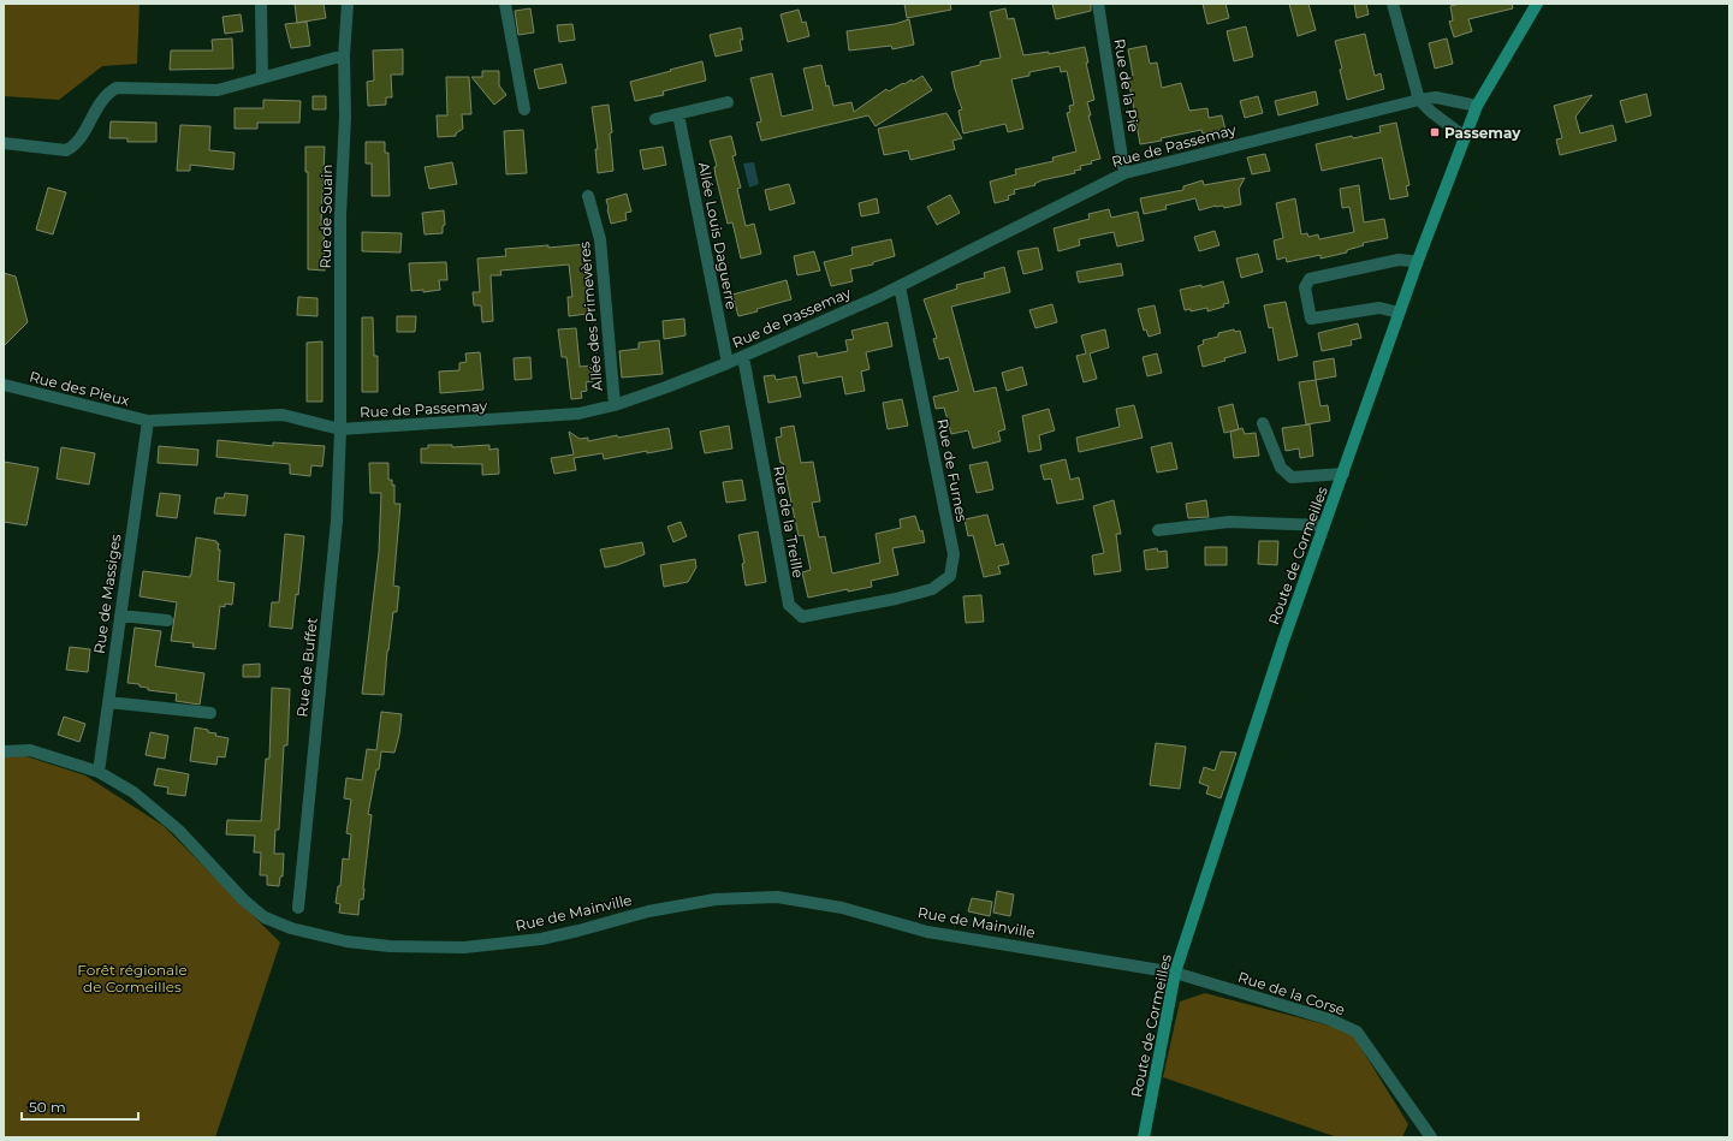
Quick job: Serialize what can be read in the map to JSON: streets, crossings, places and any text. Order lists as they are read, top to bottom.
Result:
{
  "streets": {
    "main road": ["Route de Cormeilles"],
    "street": [
      "Rue de la Pie",
      "Rue de Passemay",
      "Rue de Souain",
      "Allée Louis Daguerre",
      "Allée des Primevères",
      "Rue des Pieux",
      "Rue de Furnes",
      "Rue de la Treille",
      "Rue de Massiges",
      "Rue de Buffet",
      "Rue de Mainville",
      "Rue de la Corse"
    ]
  },
  "crossings": [
    ["Rue de la Pie", "Rue de Passemay"],
    ["Rue de Passemay", "Rue de Souain"],
    ["Rue de Passemay", "Allée Louis Daguerre"],
    ["Rue de Passemay", "Allée des Primevères"],
    ["Rue de Passemay", "Rue des Pieux"],
    ["Rue de Passemay", "Rue de Furnes"],
    ["Rue de Passemay", "Rue de la Treille"],
    ["Rue de Passemay", "Route de Cormeilles"],
    ["Rue de Passemay", "Rue de Massiges"],
    ["Rue de Passemay", "Rue de Buffet"],
    ["Rue de Souain", "Rue de Buffet"],
    ["Rue des Pieux", "Rue de Massiges"],
    ["Rue de Furnes", "Rue de la Treille"],
    ["Route de Cormeilles", "Rue de Mainville"],
    ["Route de Cormeilles", "Rue de la Corse"],
    ["Rue de Massiges", "Rue de Mainville"],
    ["Rue de Mainville", "Rue de la Corse"]
  ],
  "parks": ["Forêt régionale de Cormeilles"],
  "places": {
    "transit": ["Passemay"]
  },
  "scale_bar": "50 m"
}
